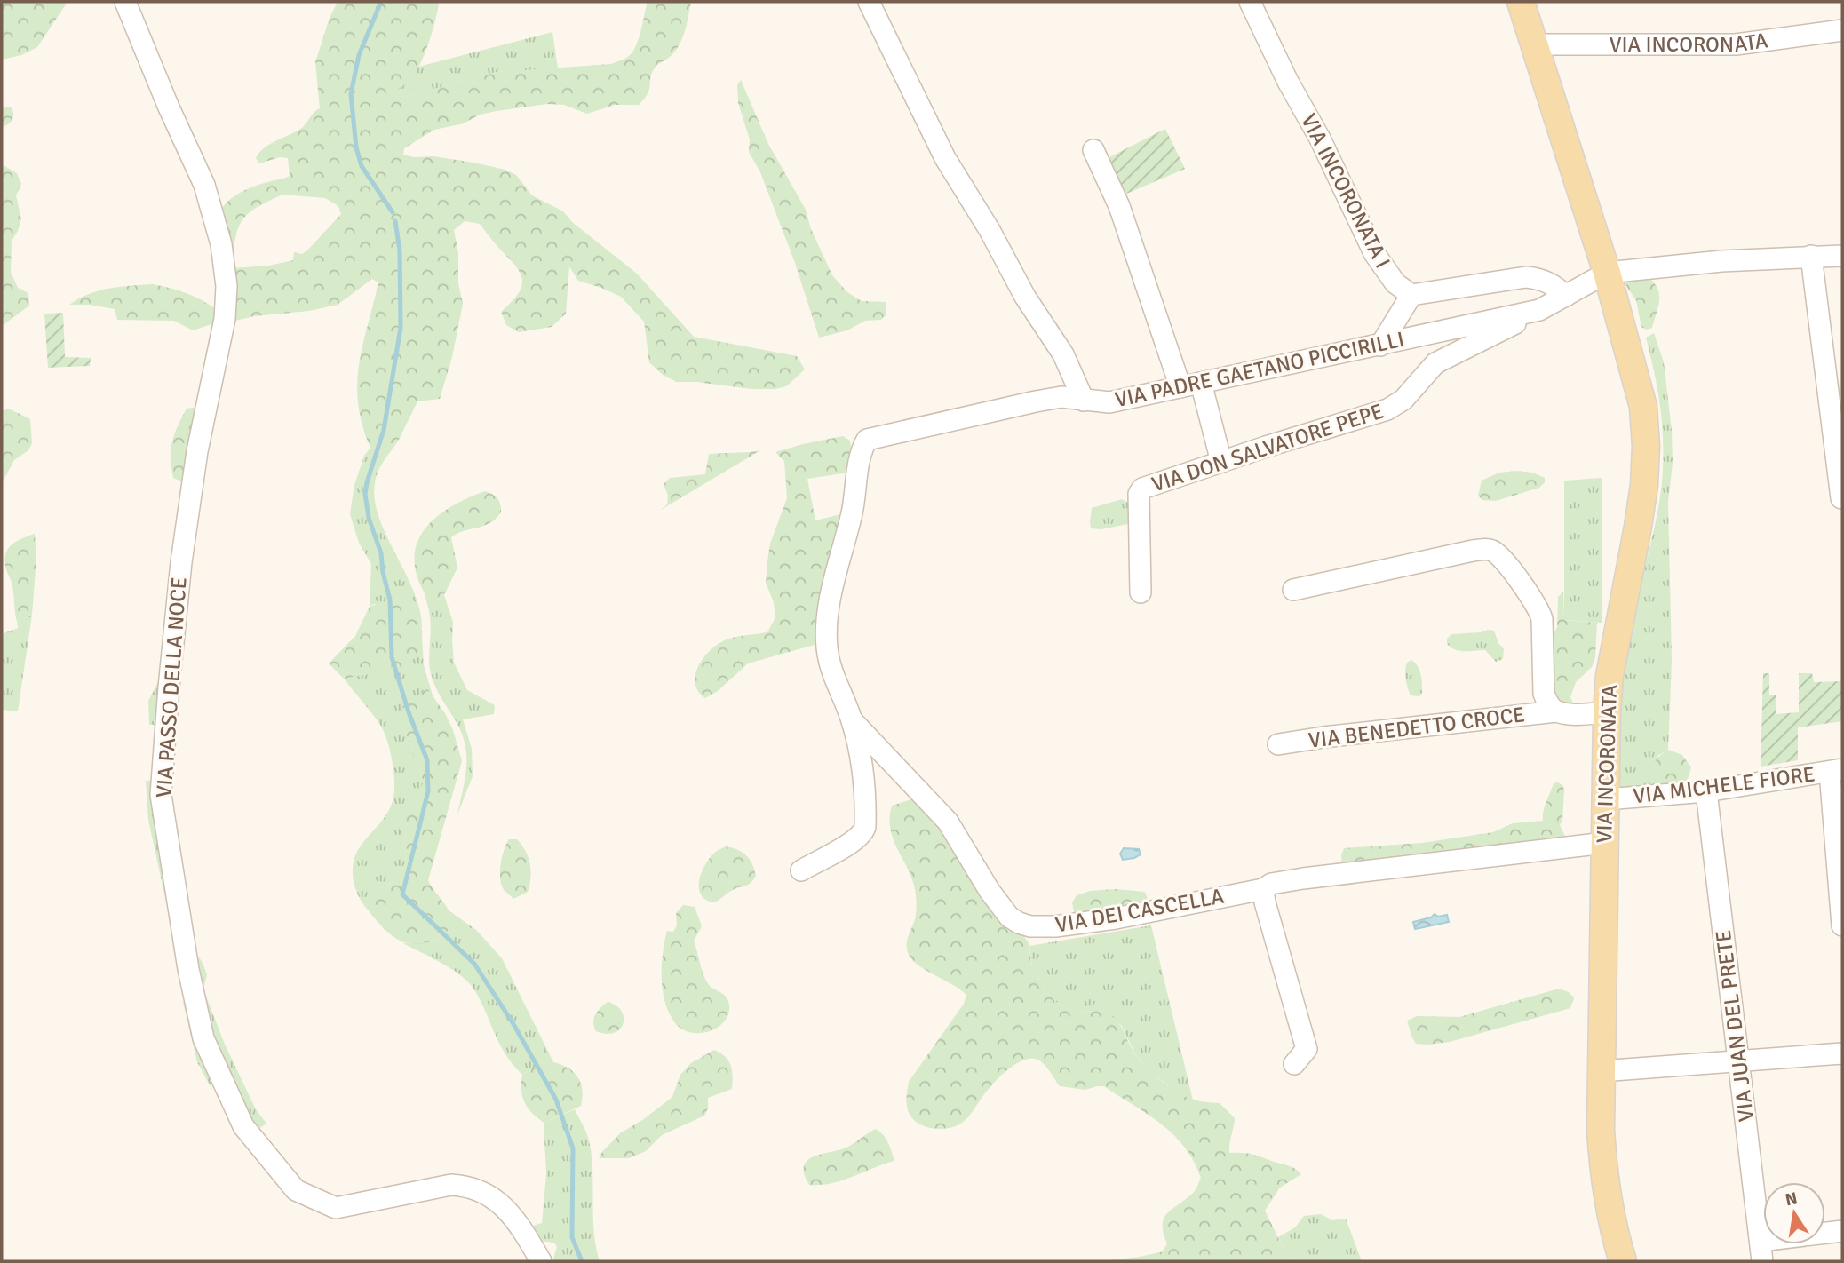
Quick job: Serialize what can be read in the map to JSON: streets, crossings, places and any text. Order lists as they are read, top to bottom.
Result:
{
  "streets": {
    "main road": ["VIA INCORONATA"],
    "street": [
      "VIA INCORONATA I",
      "VIA PADRE GAETANO PICCIRILLI",
      "VIA DON SALVATORE PEPE",
      "VIA PASSO DELLA NOCE",
      "VIA BENEDETTO CROCE",
      "VIA MICHELE FIORE",
      "VIA DEI CASCELLA",
      "VIA JUAN DEL PRETE"
    ]
  },
  "crossings": [
    ["VIA INCORONATA", "VIA PADRE GAETANO PICCIRILLI"],
    ["VIA INCORONATA", "VIA BENEDETTO CROCE"],
    ["VIA INCORONATA", "VIA MICHELE FIORE"],
    ["VIA INCORONATA", "VIA DEI CASCELLA"],
    ["VIA PADRE GAETANO PICCIRILLI", "VIA DON SALVATORE PEPE"],
    ["VIA PADRE GAETANO PICCIRILLI", "VIA DEI CASCELLA"],
    ["VIA MICHELE FIORE", "VIA JUAN DEL PRETE"]
  ],
  "north": "top"
}
